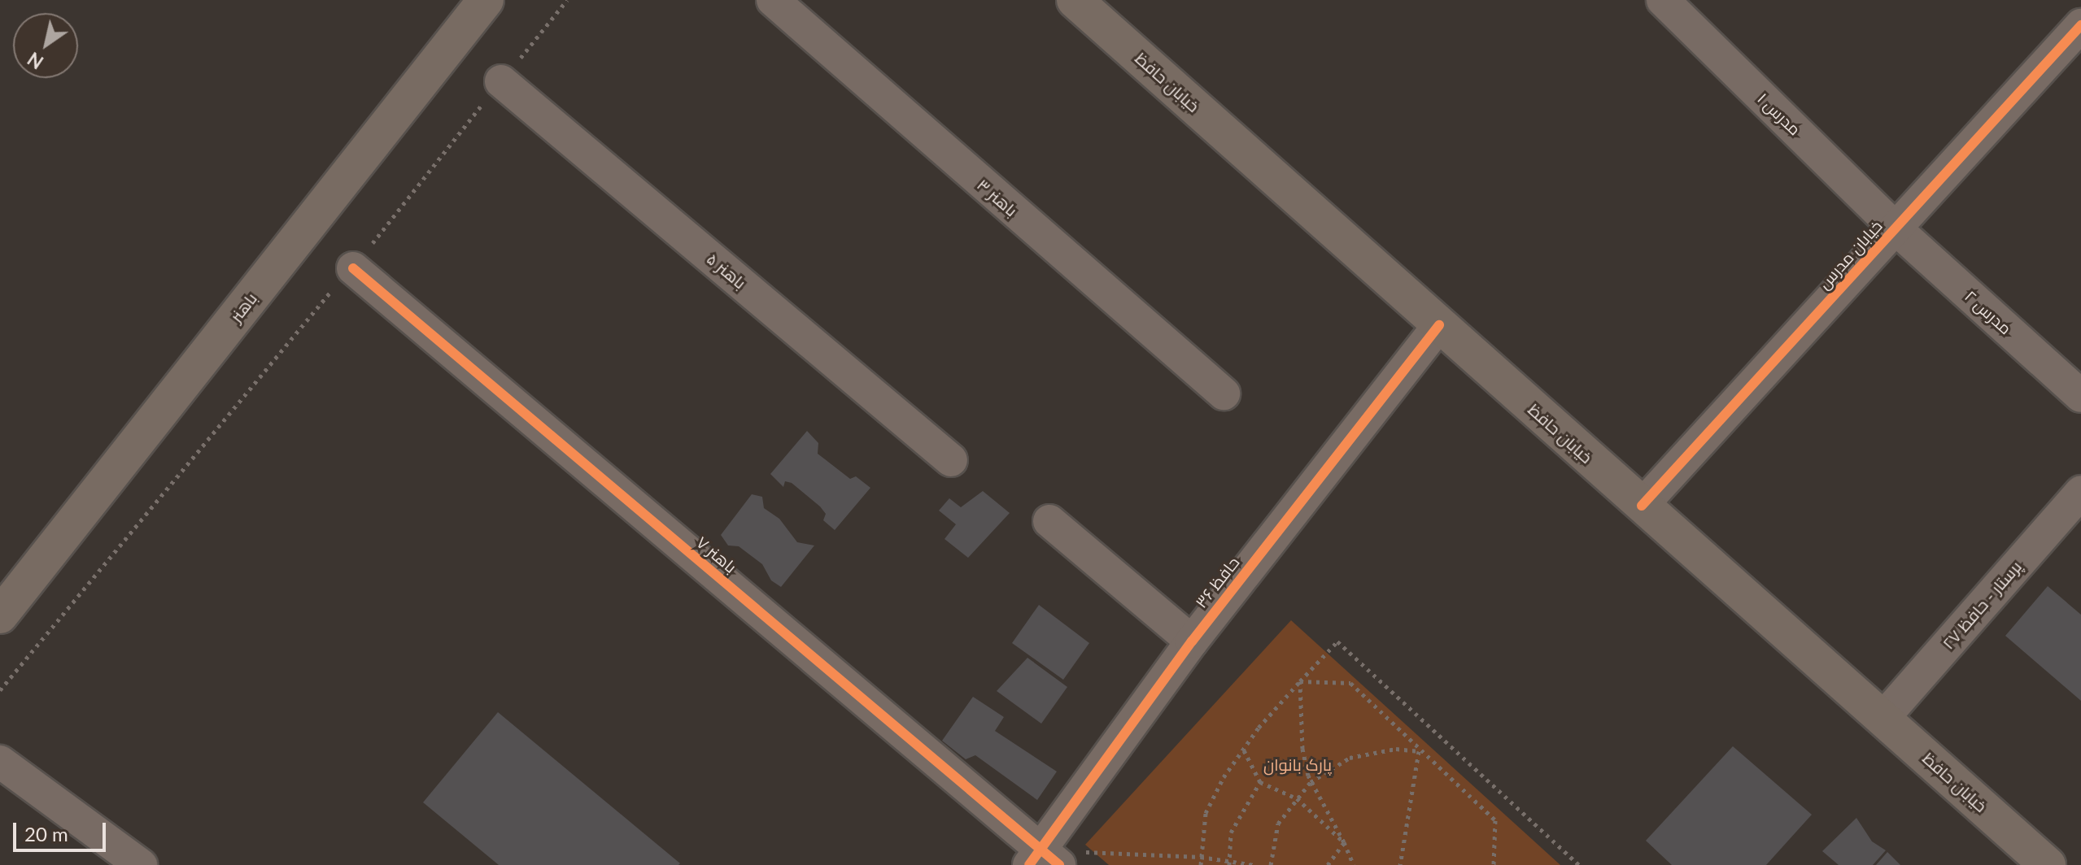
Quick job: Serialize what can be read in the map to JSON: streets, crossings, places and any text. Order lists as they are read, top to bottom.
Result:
{
  "streets": {
    "main road": ["خیابان حافظ", "باهنر"],
    "street": [
      "مدرس ۱",
      "باهنر ۳",
      "خیابان مدرس",
      "باهنر ۵",
      "مدرس ۲",
      "باهنر ۷",
      "حافظ ۳۶",
      "پرستار - حافظ ۲۷"
    ]
  },
  "crossings": [
    ["خیابان حافظ", "خیابان مدرس"],
    ["خیابان حافظ", "حافظ ۳۶"],
    ["خیابان حافظ", "پرستار - حافظ ۲۷"],
    ["مدرس ۱", "خیابان مدرس"],
    ["مدرس ۱", "مدرس ۲"],
    ["خیابان مدرس", "مدرس ۲"],
    ["باهنر ۷", "حافظ ۳۶"]
  ],
  "parks": ["پارک بانوان"],
  "scale_bar": "20 m",
  "north": "bottom left"
}
